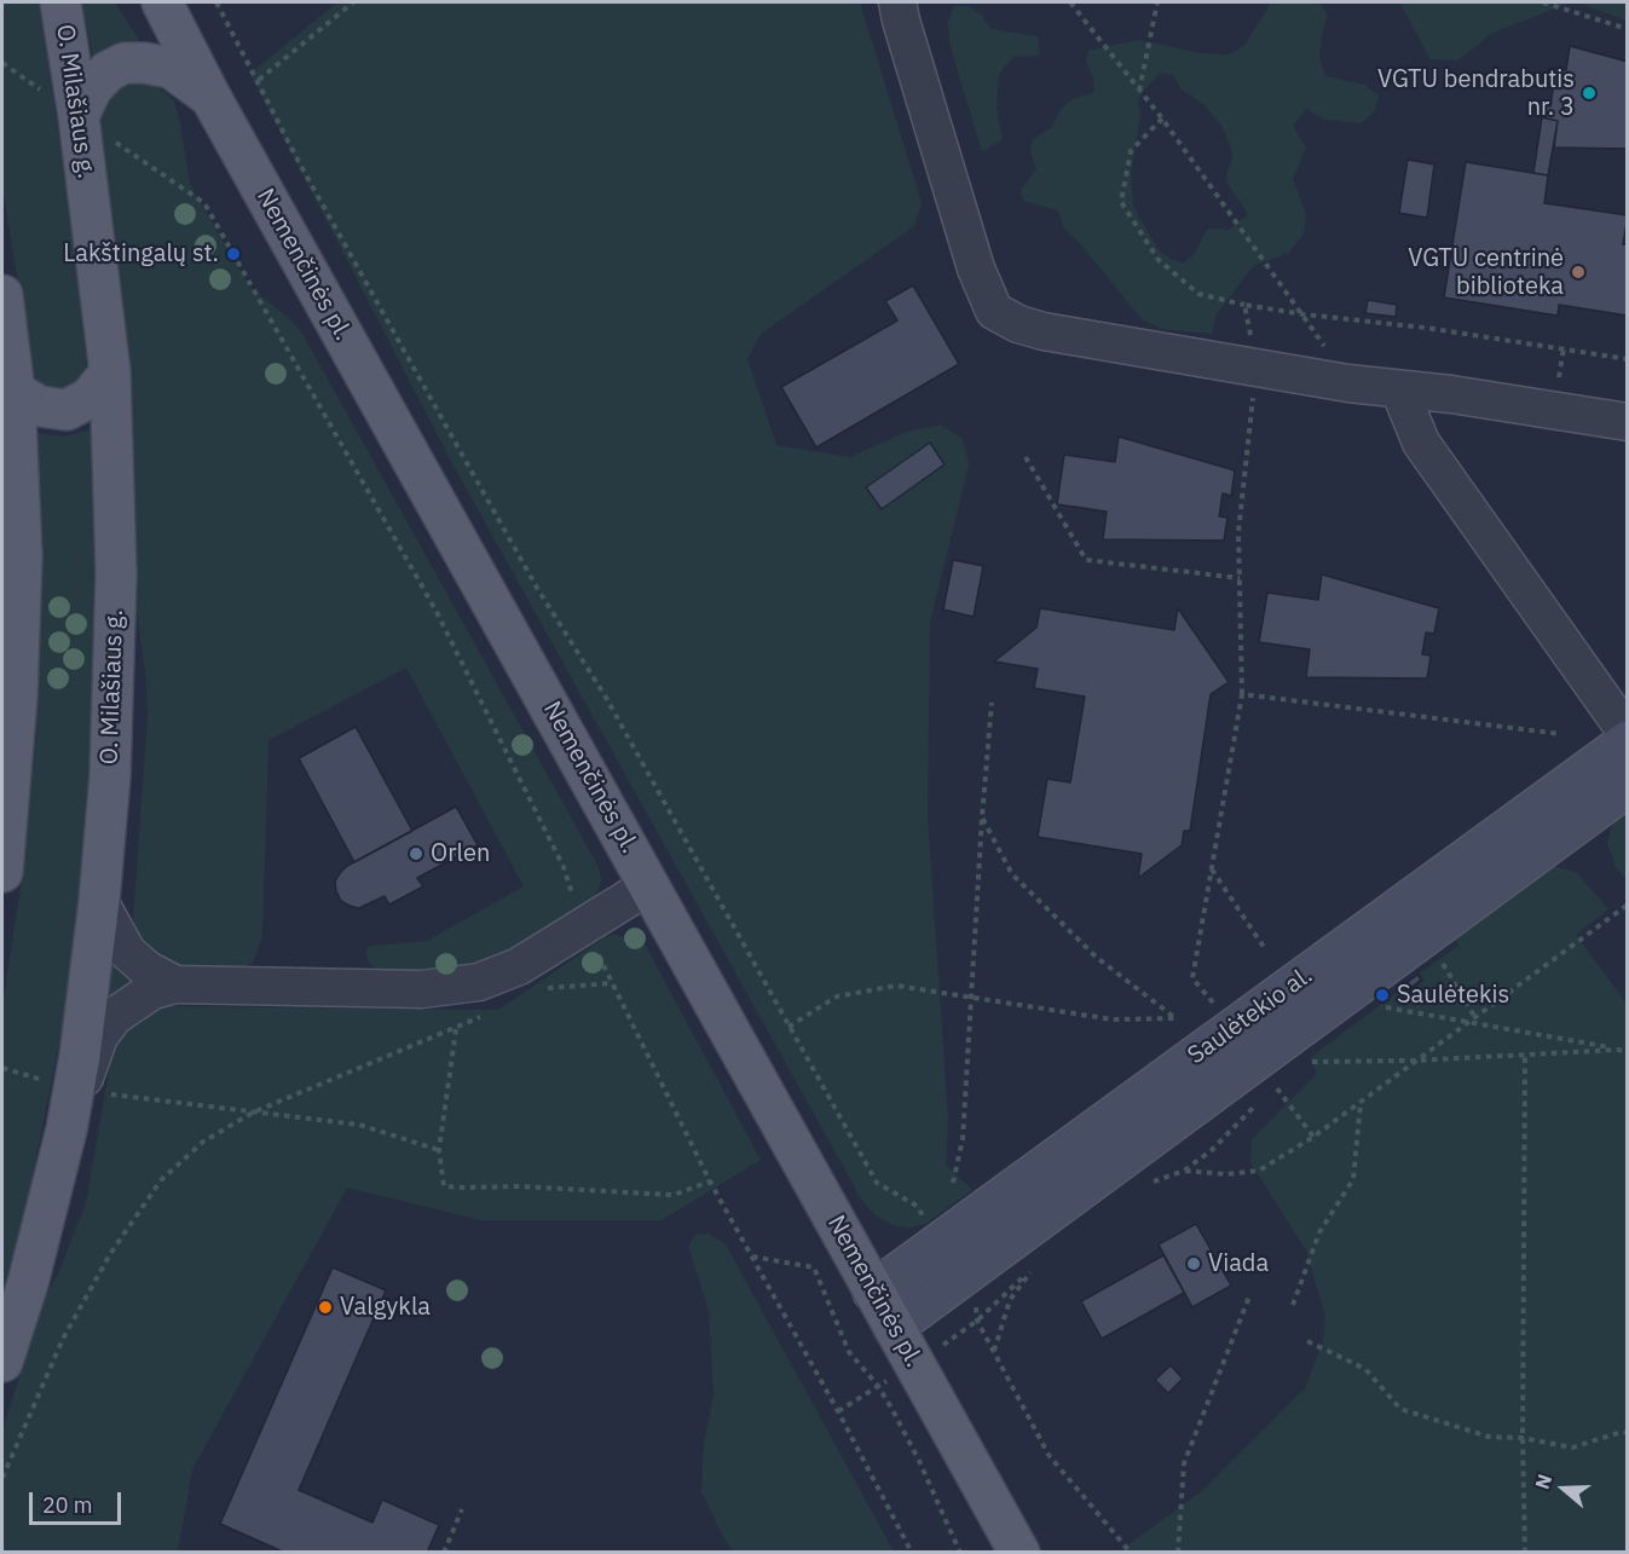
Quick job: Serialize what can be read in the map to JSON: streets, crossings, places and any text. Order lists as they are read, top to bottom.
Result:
{
  "streets": {
    "main road": ["O. Milašiaus g.", "Nemenčinės pl.", "Saulėtekio al."]
  },
  "crossings": [
    ["Nemenčinės pl.", "Saulėtekio al."]
  ],
  "places": [
    "VGTU bendrabutis nr. 3",
    "Lakštingalų st.",
    "VGTU centrinė biblioteka",
    "Orlen",
    "Saulėtekis",
    "Viada",
    "Valgykla"
  ],
  "scale_bar": "20 m",
  "north": "left"
}
